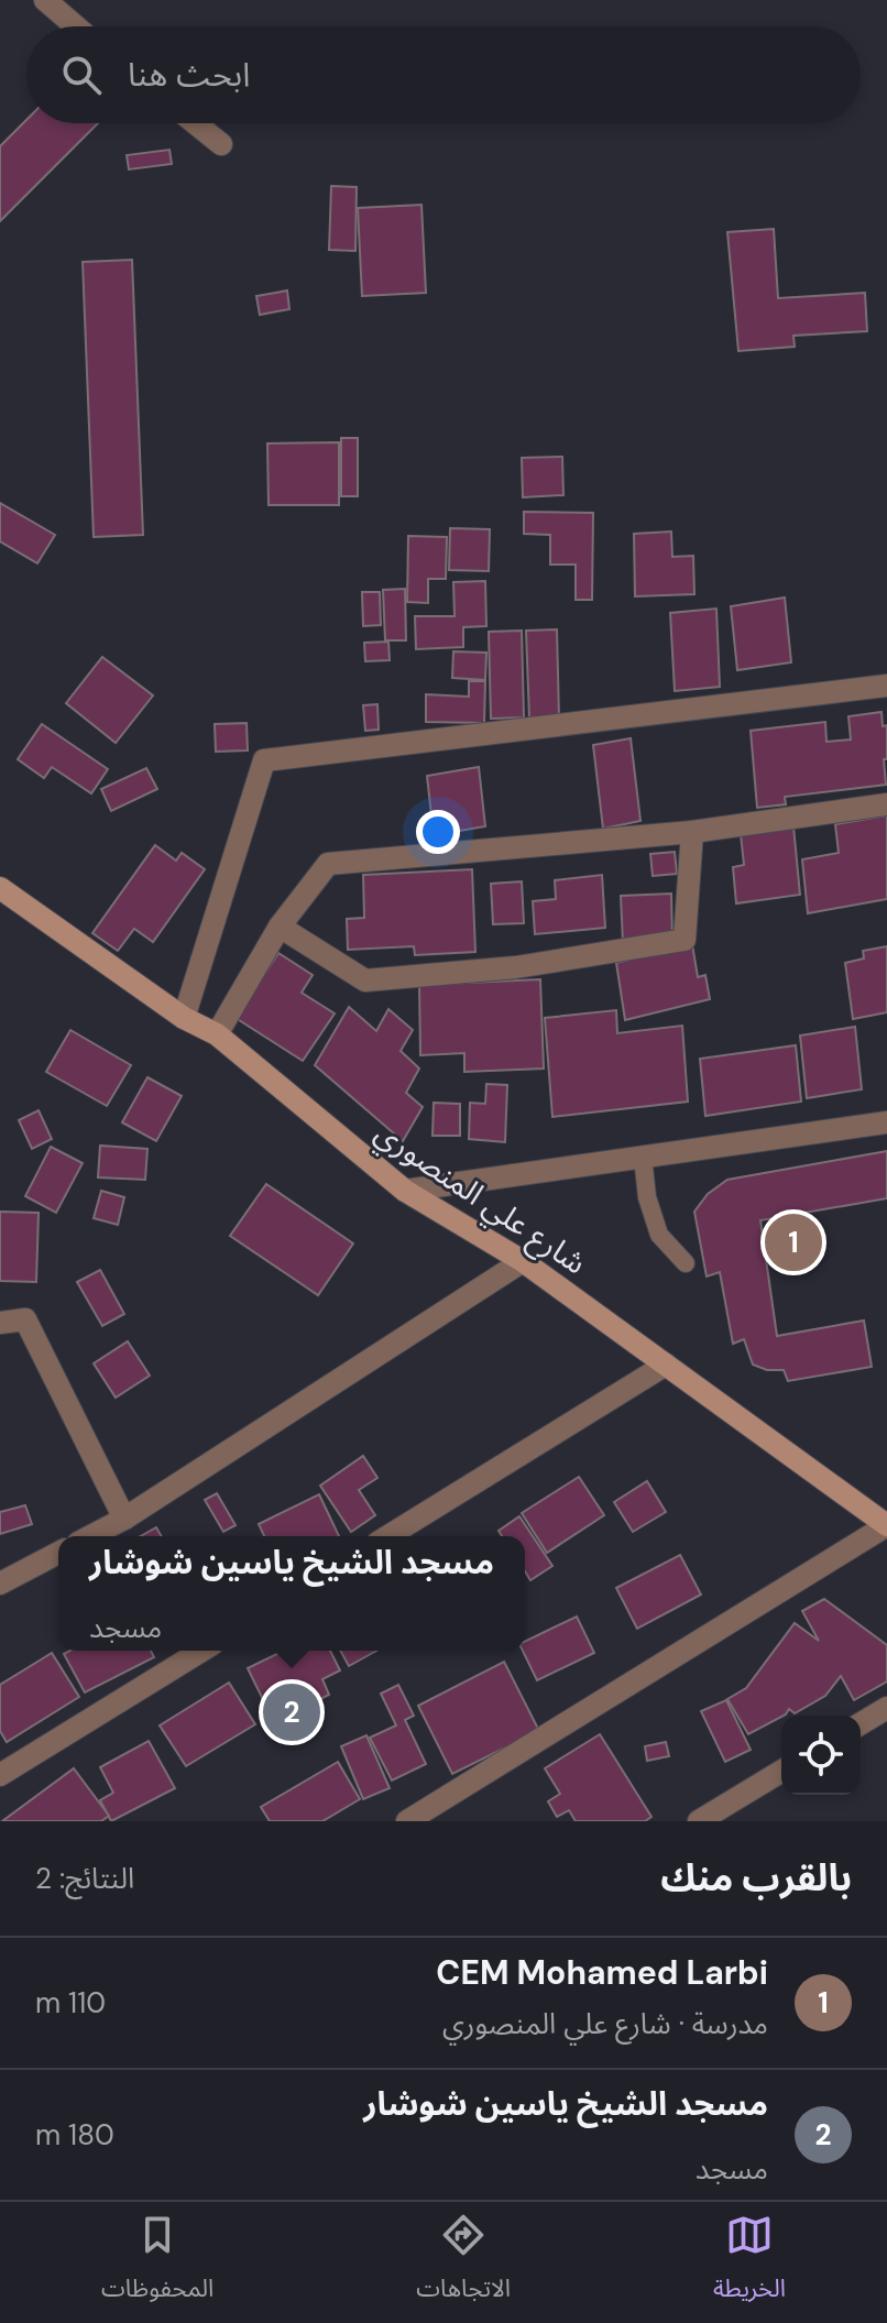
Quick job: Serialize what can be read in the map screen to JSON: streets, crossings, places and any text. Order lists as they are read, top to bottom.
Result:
{
  "streets": {
    "main road": ["شارع علي المنصوري"]
  },
  "page": {
    "search": "ابحث هنا",
    "pins": ["1", "2"],
    "popup": ["مسجد الشيخ ياسين شوشار", "مسجد"],
    "heading": ["بالقرب منك", "النتائج: 2"],
    "list": [
      {
        "mark": "1",
        "name": "CEM Mohamed Larbi",
        "note": "مدرسة · شارع علي المنصوري",
        "value": "110 m"
      },
      {
        "mark": "2",
        "name": "مسجد الشيخ ياسين شوشار",
        "note": "مسجد",
        "value": "180 m"
      }
    ],
    "nav": ["الخريطة", "الاتجاهات", "المحفوظات"]
  }
}
